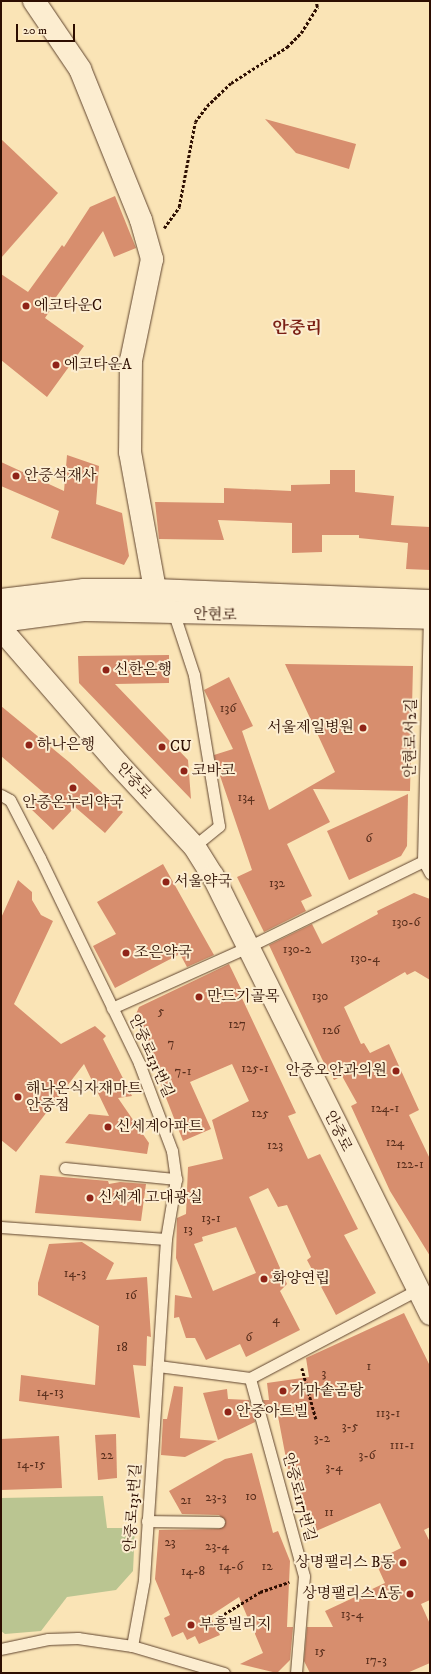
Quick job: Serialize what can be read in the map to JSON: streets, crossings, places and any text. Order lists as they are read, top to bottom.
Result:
{
  "streets": {
    "street": ["안현로", "안중로"],
    "lane": ["안현로서2길", "안중로131번길", "안중로117번길"]
  },
  "crossings": [
    ["안현로", "안현로서2길"],
    ["안중로", "안중로131번길"]
  ],
  "districts": ["안중리"],
  "places": [
    "에코타운C",
    "에코타운A",
    "안중석재사",
    "신한은행",
    "서울제일병원",
    "하나은행",
    "CU",
    "코바코",
    "안중온누리약국",
    "서울약국",
    "조은약국",
    "만드기골목",
    "안중오안과의원",
    "해나온식자재마트 안중점",
    "신세계아파트",
    "신세계 고대광실",
    "화양연립",
    "가마솥곰탕",
    "안중아트빌",
    "상명팰리스 B동",
    "상명팰리스 A동",
    "부흥빌리지"
  ],
  "house_numbers": [
    "136",
    "134",
    "6",
    "132",
    "130-6",
    "130-2",
    "130-4",
    "130",
    "5",
    "127",
    "126",
    "7",
    "125-1",
    "7-1",
    "124-1",
    "125",
    "124",
    "123",
    "122-1",
    "13-1",
    "13",
    "14-3",
    "16",
    "4",
    "6",
    "18",
    "1",
    "3",
    "14-13",
    "113-1",
    "3-5",
    "3-2",
    "111-1",
    "22",
    "3-6",
    "14-15",
    "3-4",
    "10",
    "23-3",
    "21",
    "11",
    "23",
    "23-4",
    "14-6",
    "12",
    "14-8",
    "13-4",
    "15",
    "17-3"
  ],
  "scale_bar": "20 m"
}
